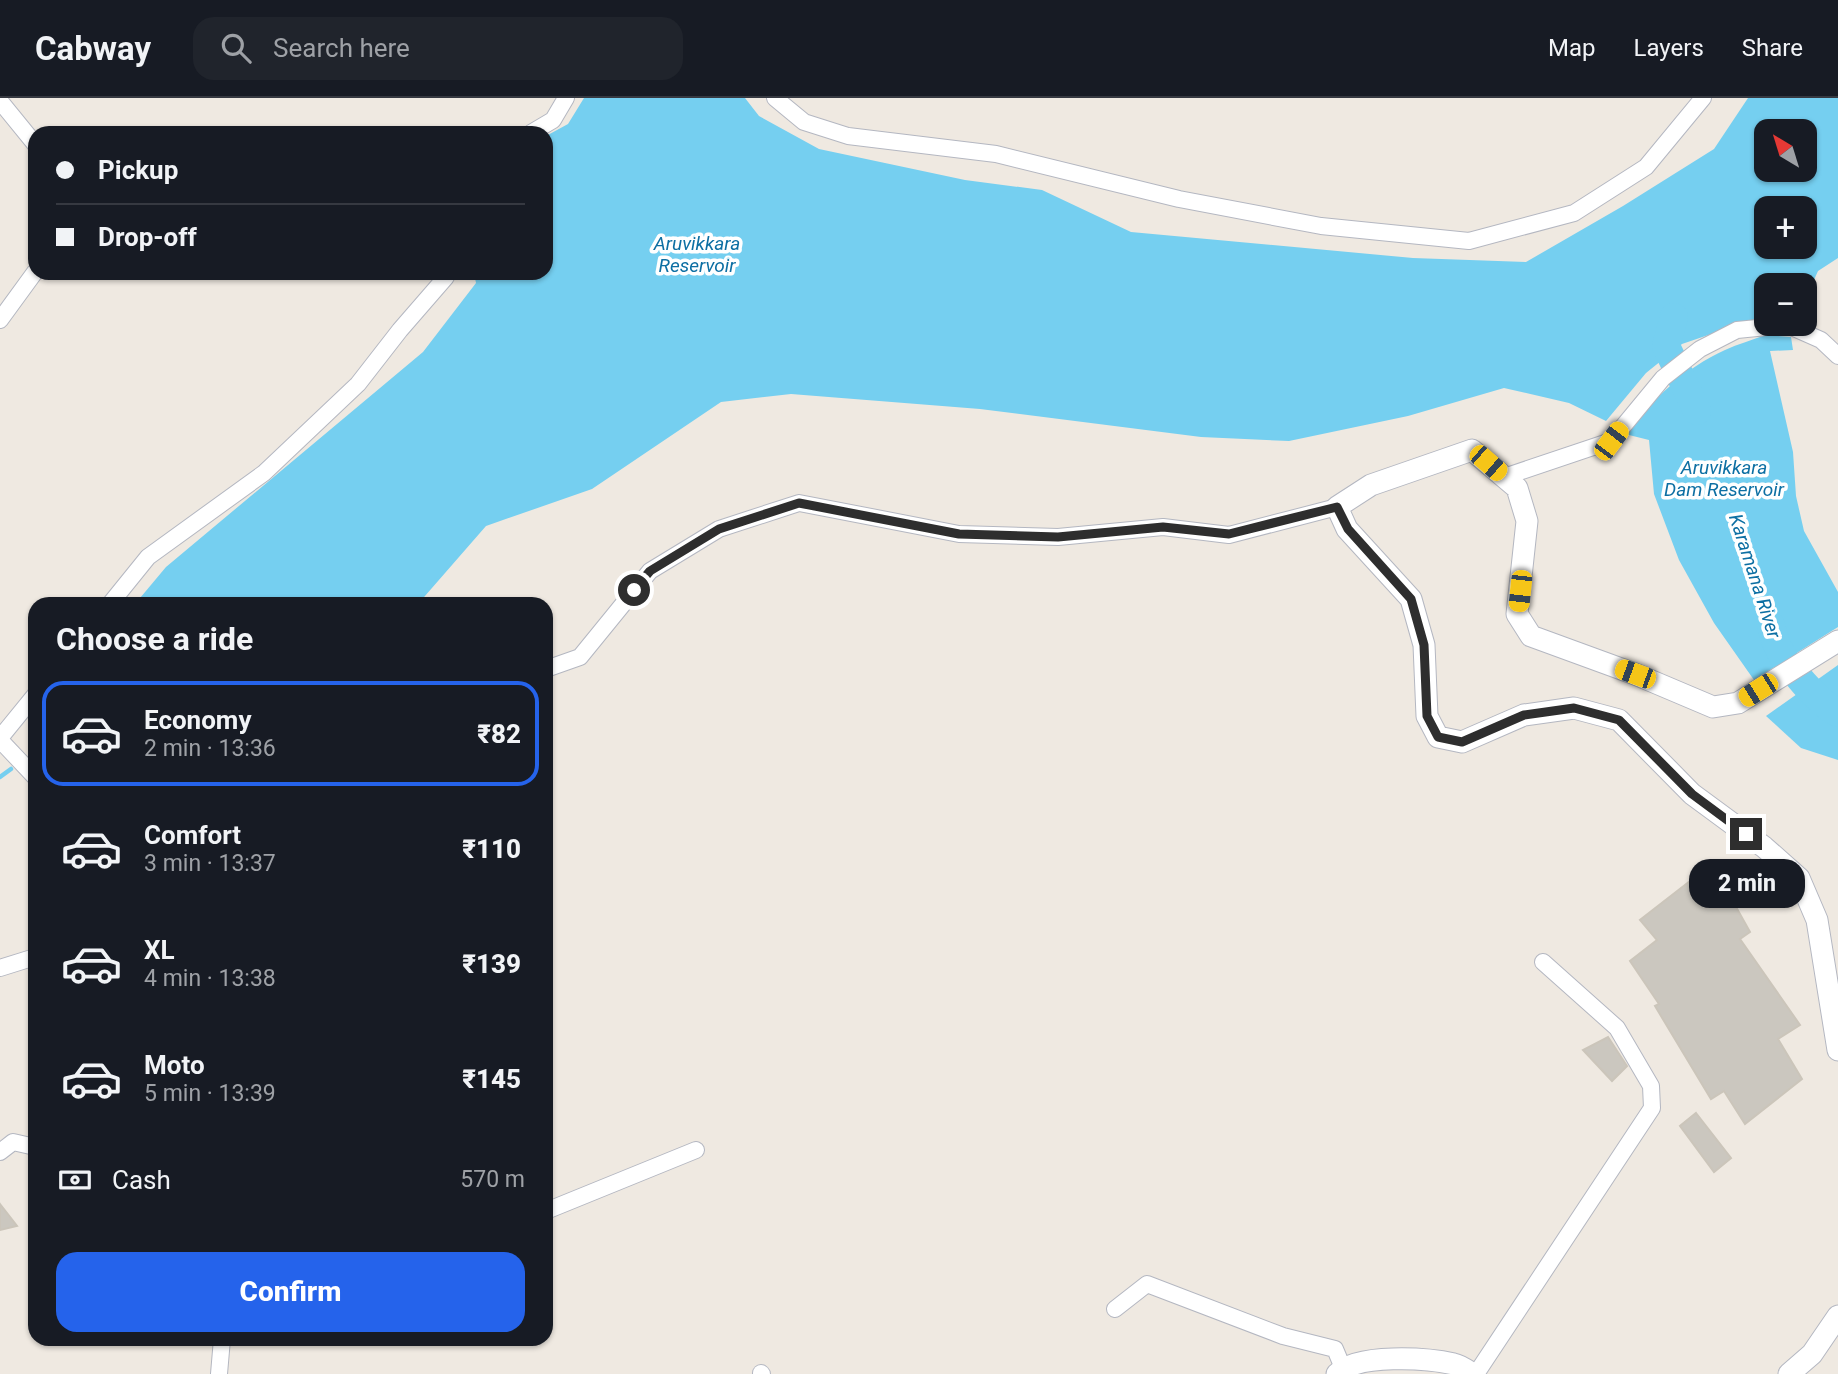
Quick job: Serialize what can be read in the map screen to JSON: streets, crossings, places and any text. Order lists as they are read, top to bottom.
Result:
{
  "water": ["Aruvikkara Reservoir", "Aruvikkara Dam Reservoir", "Karamana River"],
  "north": "top left",
  "page": {
    "header": "Cabway",
    "search": "Search here",
    "nav": ["Map", "Layers", "Share"],
    "map_buttons": ["+", "−"],
    "banner": ["Pickup", "Drop-off"],
    "heading": "Choose a ride",
    "list": [
      {
        "name": "Economy",
        "note": "2 min · 13:36",
        "value": "₹82"
      },
      {
        "name": "Comfort",
        "note": "3 min · 13:37",
        "value": "₹110"
      },
      {
        "name": "XL",
        "note": "4 min · 13:38",
        "value": "₹139"
      },
      {
        "name": "Moto",
        "note": "5 min · 13:39",
        "value": "₹145"
      }
    ],
    "bubble": "2 min",
    "pay": ["Cash", "570 m"],
    "buttons": "Confirm"
  }
}
